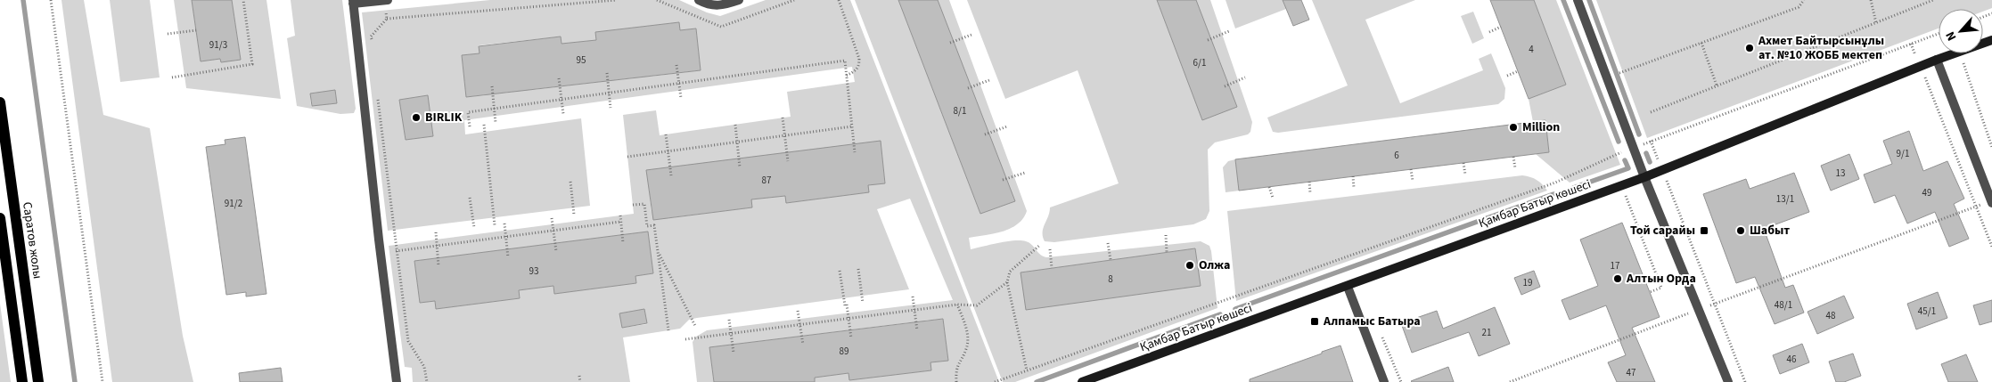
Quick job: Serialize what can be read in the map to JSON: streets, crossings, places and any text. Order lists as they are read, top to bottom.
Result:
{
  "streets": {
    "main road": ["Қамбар Батыр көшесі", "Саратов жолы"]
  },
  "places": {
    "other": [
      "Ахмет Байтырсынұлы ат. №10 ЖОББ мектеп",
      "BIRLIK",
      "Million",
      "Шабыт",
      "Олжа",
      "Алтын Орда"
    ],
    "transit": ["Той сарайы", "Алпамыс Батыра"]
  },
  "house_numbers": [
    "91/3",
    "4",
    "95",
    "6/1",
    "8/1",
    "9/1",
    "6",
    "13",
    "87",
    "49",
    "13/1",
    "91/2",
    "17",
    "93",
    "8",
    "19",
    "48/1",
    "45/1",
    "48",
    "21",
    "89",
    "46",
    "47"
  ],
  "north": "bottom left"
}
